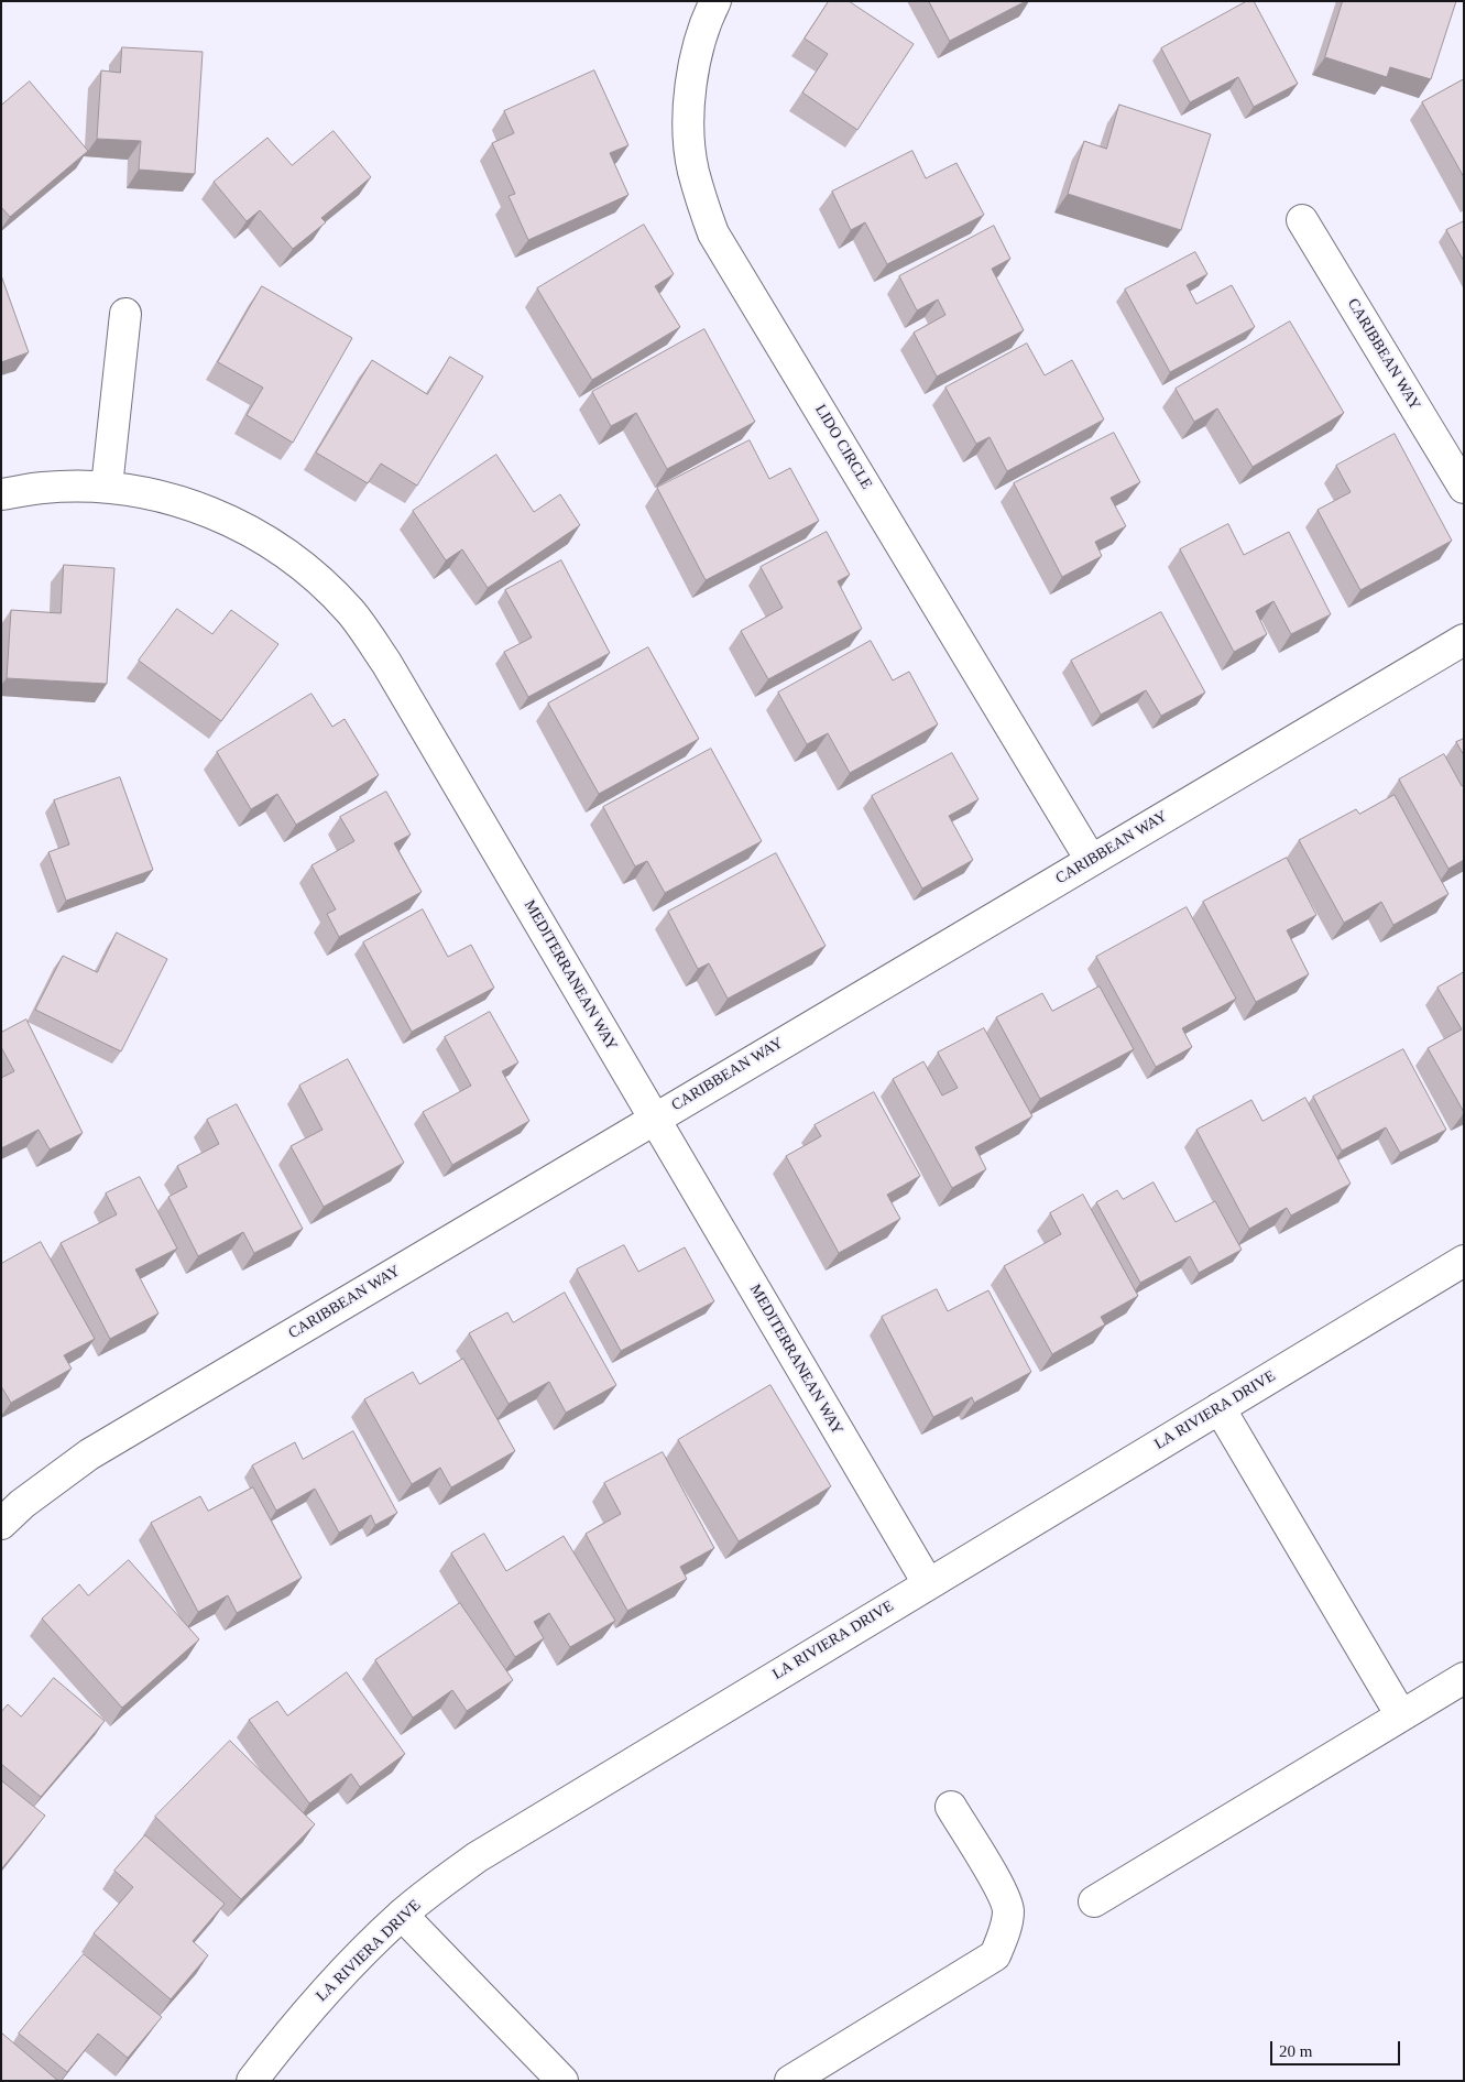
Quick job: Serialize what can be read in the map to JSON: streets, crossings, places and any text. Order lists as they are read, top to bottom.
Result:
{
  "streets": {
    "street": [
      "CARIBBEAN WAY",
      "LIDO CIRCLE",
      "MEDITERRANEAN WAY",
      "LA RIVIERA DRIVE"
    ]
  },
  "crossings": [
    ["CARIBBEAN WAY", "LIDO CIRCLE"],
    ["CARIBBEAN WAY", "MEDITERRANEAN WAY"],
    ["MEDITERRANEAN WAY", "LA RIVIERA DRIVE"]
  ],
  "scale_bar": "20 m"
}
